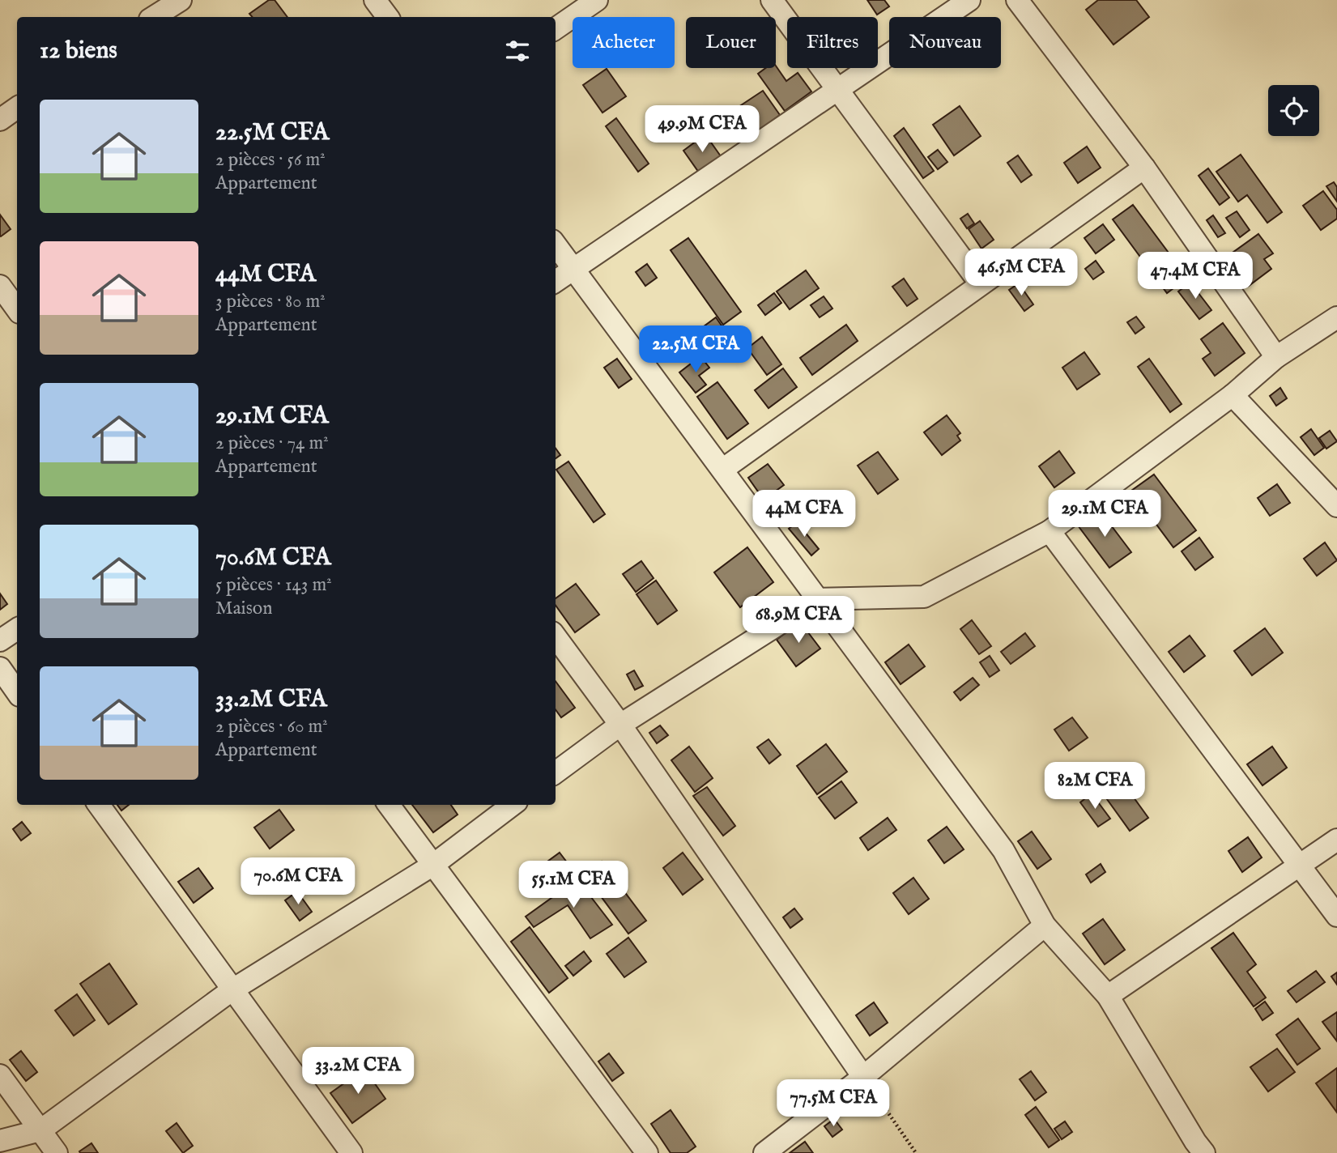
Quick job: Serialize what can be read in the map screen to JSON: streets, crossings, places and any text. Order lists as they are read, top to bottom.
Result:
{
  "page": {
    "chip": [
      "Acheter",
      "Louer",
      "Filtres",
      "Nouveau"
    ],
    "heading": "12 biens",
    "list": [
      {
        "name": "22.5M CFA",
        "note": "2 pièces · 56 m² · Appartement"
      },
      {
        "name": "44M CFA",
        "note": "3 pièces · 80 m² · Appartement"
      },
      {
        "name": "29.1M CFA",
        "note": "2 pièces · 74 m² · Appartement"
      },
      {
        "name": "70.6M CFA",
        "note": "5 pièces · 143 m² · Maison"
      },
      {
        "name": "33.2M CFA",
        "note": "2 pièces · 60 m² · Appartement"
      }
    ],
    "price": [
      "49.9M CFA",
      "46.5M CFA",
      "47.4M CFA",
      "22.5M CFA",
      "44M CFA",
      "29.1M CFA",
      "68.9M CFA",
      "82M CFA",
      "70.6M CFA",
      "55.1M CFA",
      "33.2M CFA",
      "77.5M CFA"
    ]
  }
}
